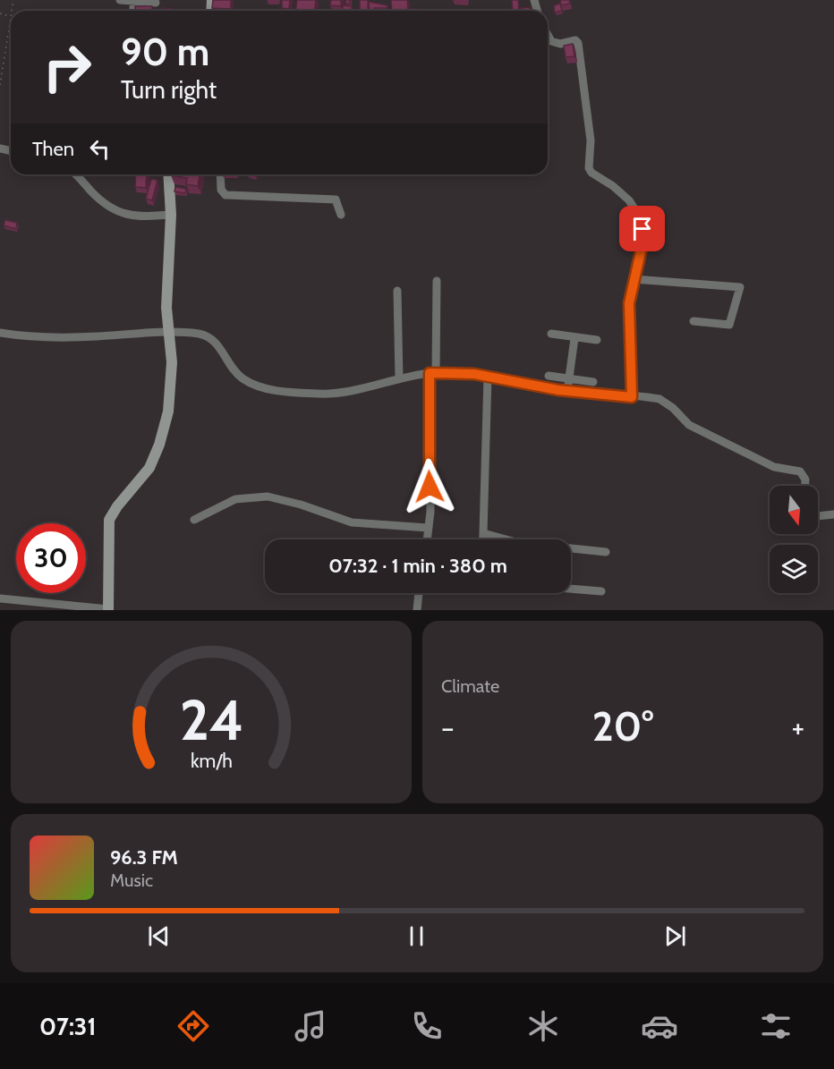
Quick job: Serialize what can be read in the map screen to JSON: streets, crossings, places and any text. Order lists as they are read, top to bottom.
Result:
{
  "north": "bottom",
  "page": {
    "turn": ["90 m", "Turn right"],
    "then": "Then",
    "limit": "30",
    "trip": "07:32 · 1 min · 380 m",
    "tile": "Climate",
    "heat": ["−", "20°", "+"],
    "song": ["96.3 FM", "Music"],
    "tabs": "07:31",
    "gauge": ["24", "km/h"]
  }
}
